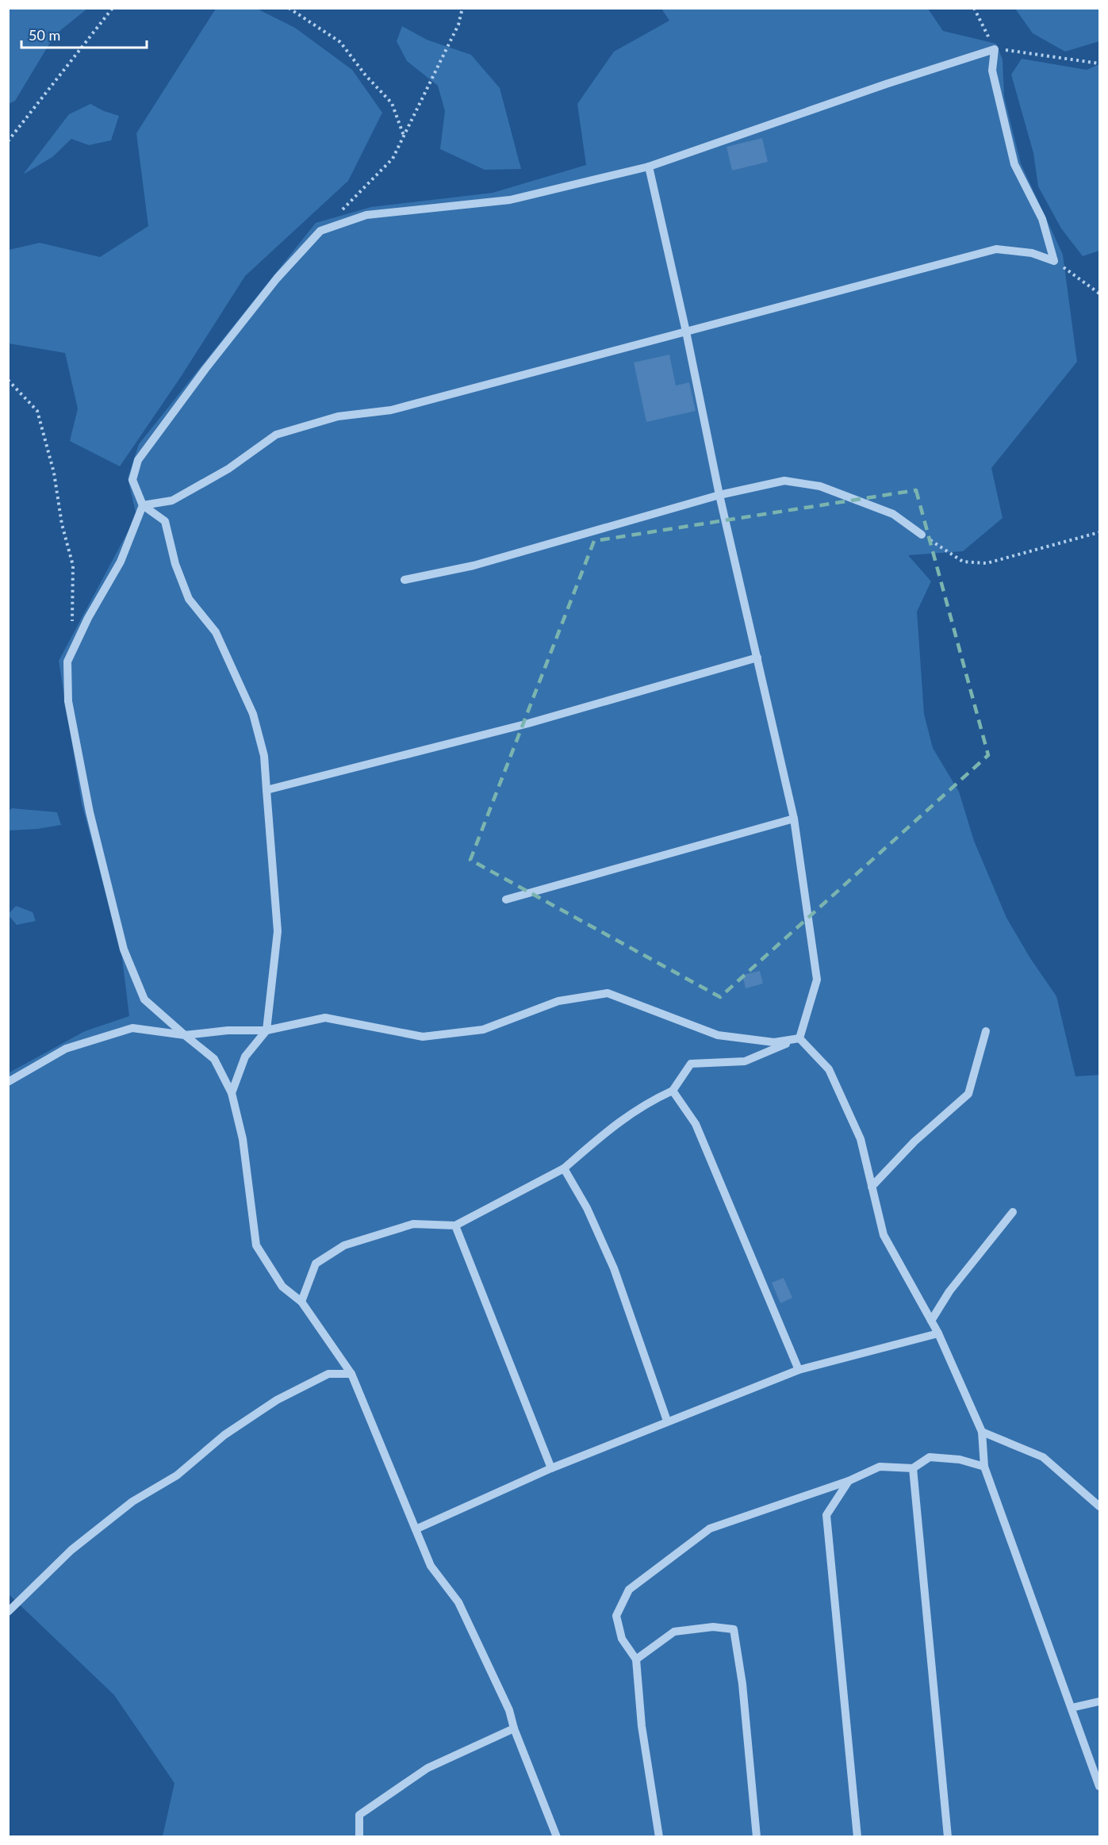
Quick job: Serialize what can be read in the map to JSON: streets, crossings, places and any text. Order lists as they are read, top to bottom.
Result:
{
  "scale_bar": "50 m"
}
